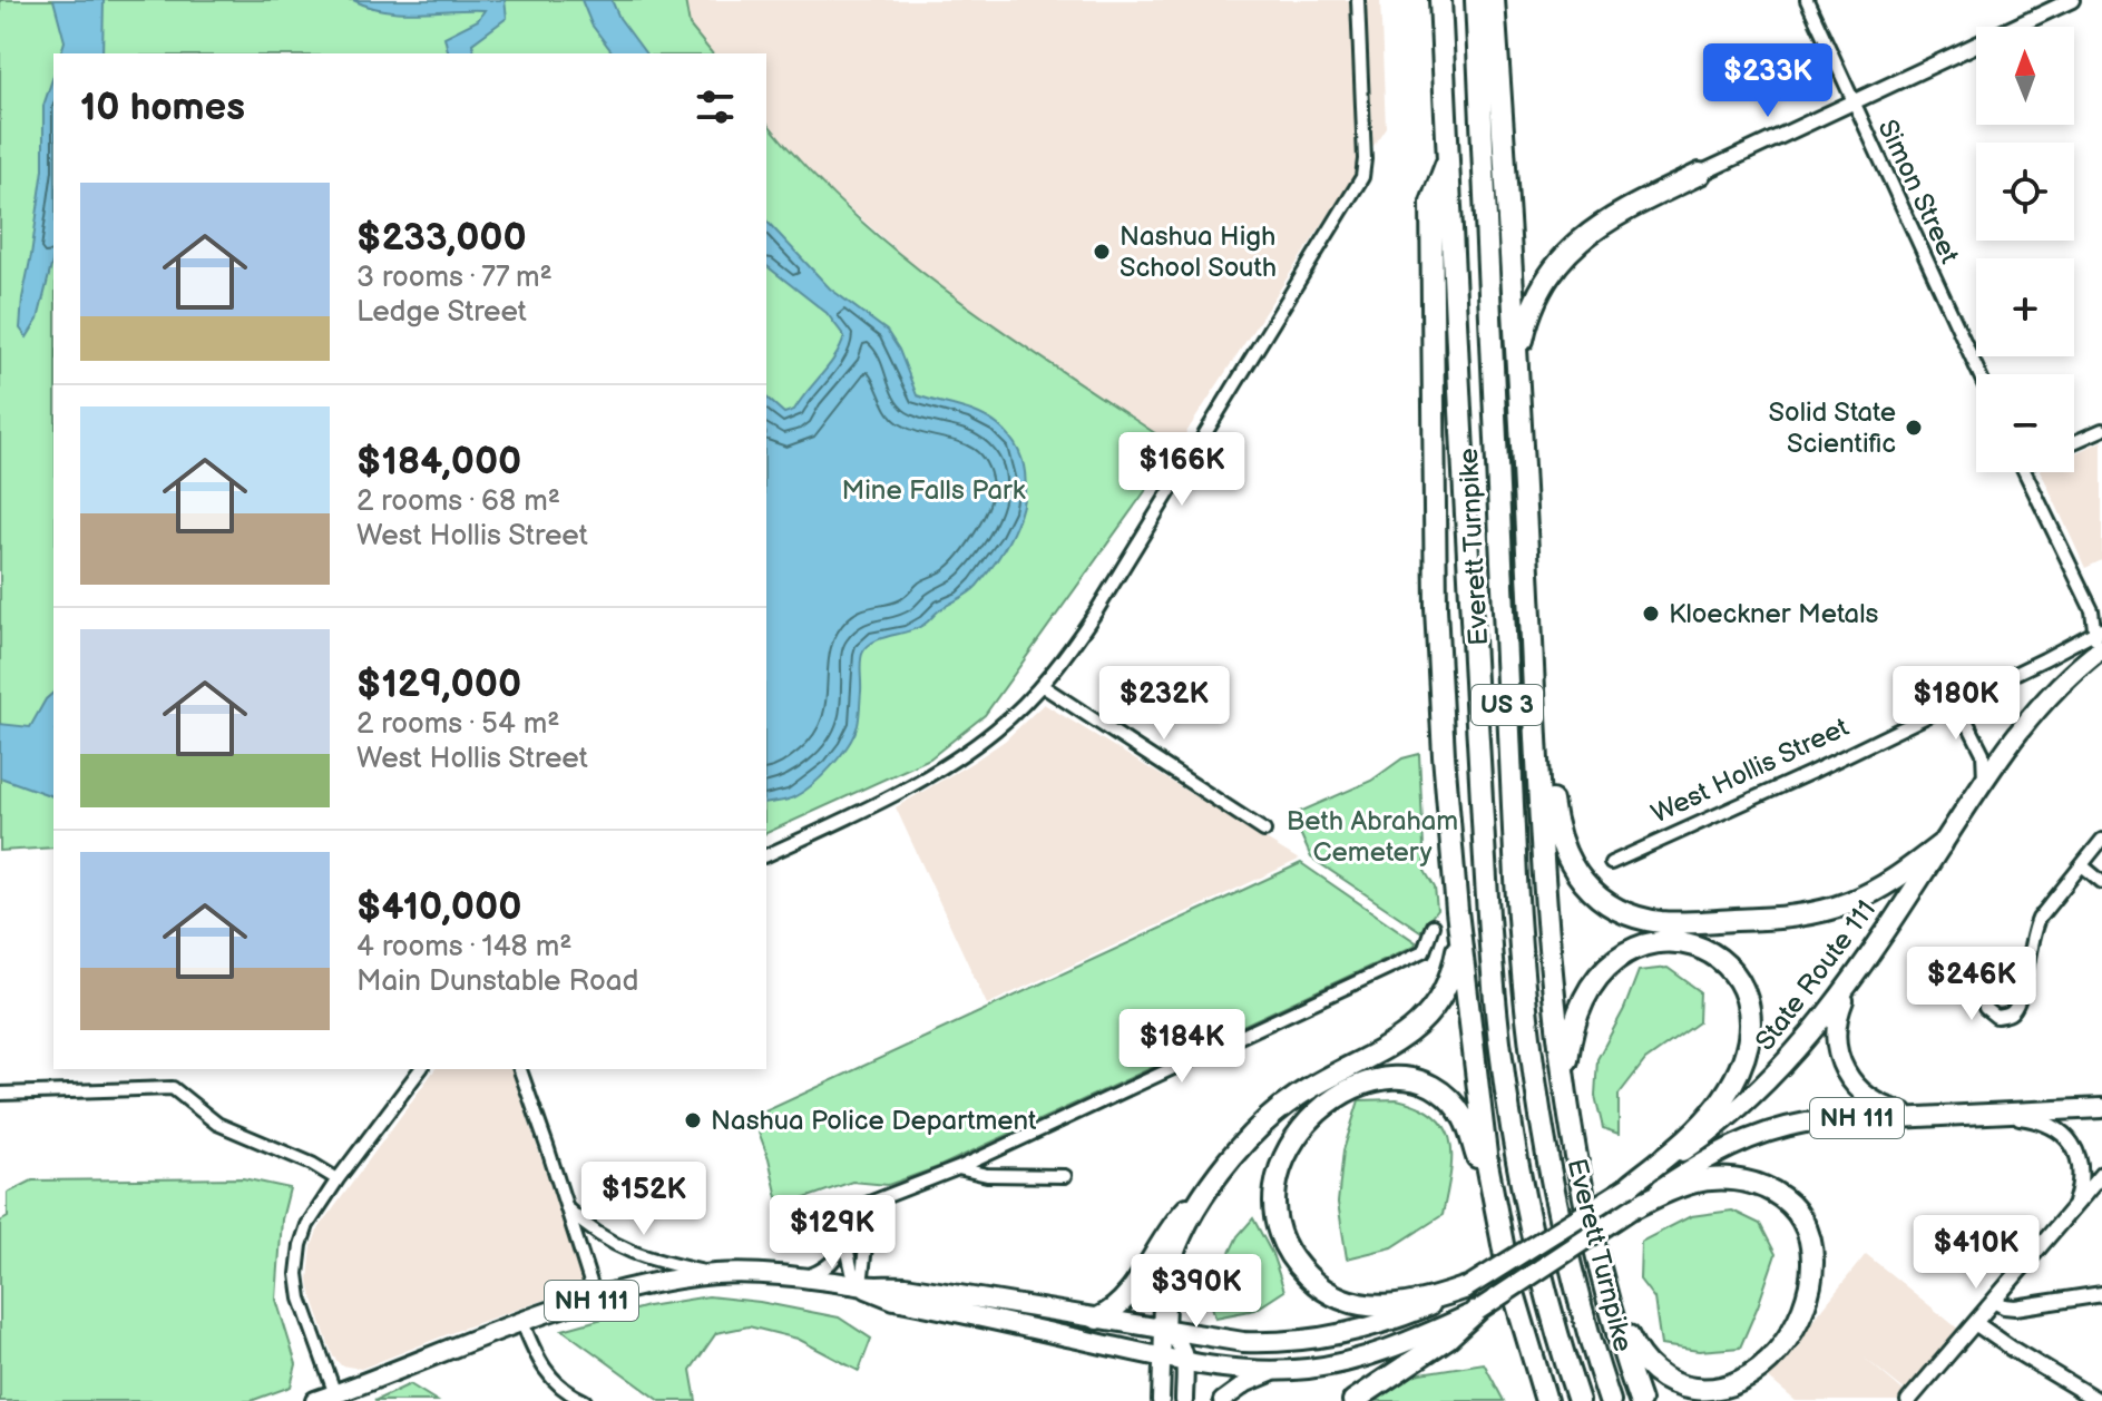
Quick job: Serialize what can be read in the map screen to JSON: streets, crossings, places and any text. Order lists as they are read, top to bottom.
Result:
{
  "streets": {
    "highway": ["Everett Turnpike", "US 3"],
    "main road": ["State Route 111", "NH 111"],
    "street": ["Simon Street", "West Hollis Street"]
  },
  "crossings": [
    ["West Hollis Street", "State Route 111"],
    ["State Route 111", "NH 111"]
  ],
  "parks": ["Mine Falls Park", "Beth Abraham Cemetery"],
  "places": [
    "Nashua High School South",
    "Solid State Scientific",
    "Kloeckner Metals",
    "Nashua Police Department"
  ],
  "north": "top",
  "page": {
    "map_buttons": ["+", "−"],
    "price": [
      "$233K",
      "$166K",
      "$232K",
      "$180K",
      "$246K",
      "$184K",
      "$152K",
      "$129K",
      "$410K",
      "$390K"
    ],
    "heading": "10 homes",
    "list": [
      {
        "name": "$233,000",
        "note": "3 rooms · 77 m² · Ledge Street"
      },
      {
        "name": "$184,000",
        "note": "2 rooms · 68 m² · West Hollis Street"
      },
      {
        "name": "$129,000",
        "note": "2 rooms · 54 m² · West Hollis Street"
      },
      {
        "name": "$410,000",
        "note": "4 rooms · 148 m² · Main Dunstable Road"
      }
    ]
  }
}
